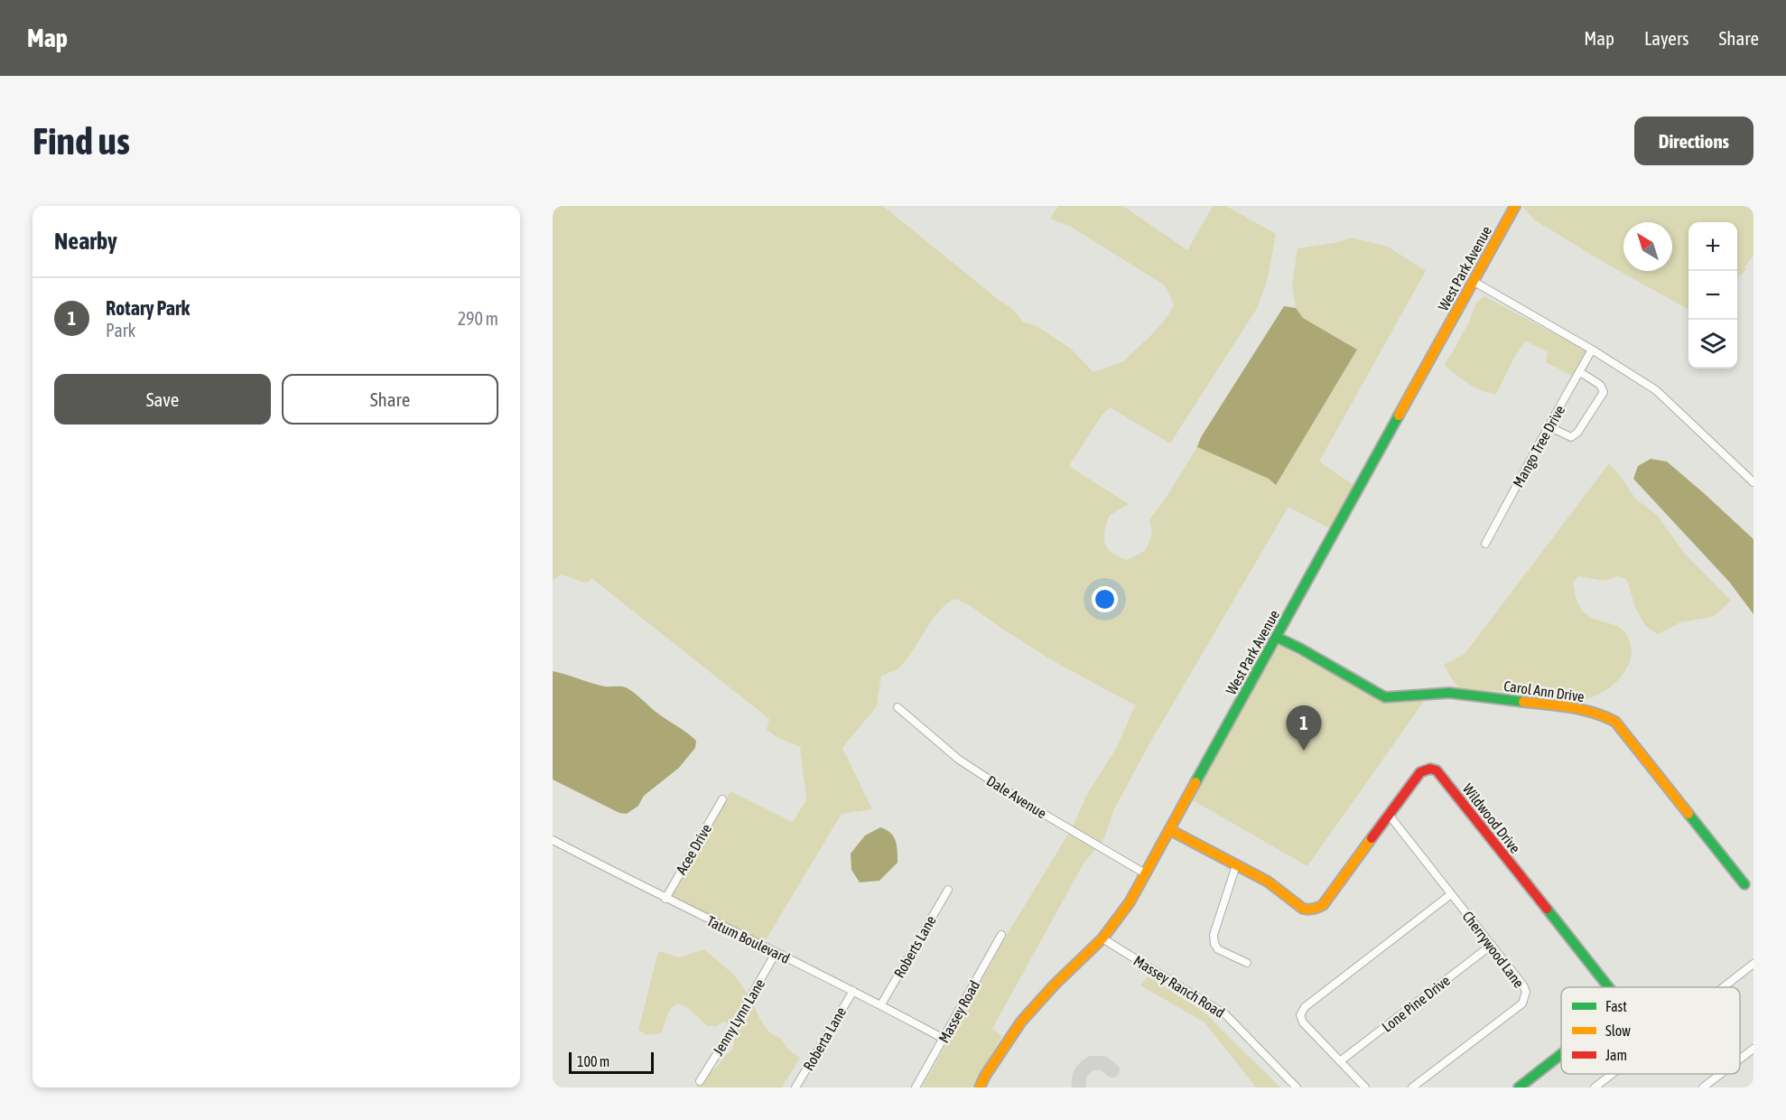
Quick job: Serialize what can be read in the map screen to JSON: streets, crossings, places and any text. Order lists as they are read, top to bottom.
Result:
{
  "streets": {
    "street": [
      "West Park Avenue",
      "Mango Tree Drive",
      "Carol Ann Drive",
      "Dale Avenue",
      "Wildwood Drive",
      "Acee Drive",
      "Tatum Boulevard",
      "Roberts Lane",
      "Cherrywood Lane",
      "Massey Ranch Road",
      "Lone Pine Drive",
      "Massey Road",
      "Jenny Lynn Lane",
      "Roberta Lane"
    ]
  },
  "crossings": [
    ["West Park Avenue", "Carol Ann Drive"],
    ["West Park Avenue", "Dale Avenue"],
    ["West Park Avenue", "Massey Ranch Road"],
    ["Wildwood Drive", "Cherrywood Lane"],
    ["Acee Drive", "Tatum Boulevard"],
    ["Tatum Boulevard", "Roberts Lane"],
    ["Tatum Boulevard", "Massey Road"],
    ["Tatum Boulevard", "Jenny Lynn Lane"],
    ["Tatum Boulevard", "Roberta Lane"],
    ["Cherrywood Lane", "Lone Pine Drive"]
  ],
  "legend": ["Fast", "Slow", "Jam"],
  "scale_bar": "100 m",
  "north": "top left",
  "page": {
    "header": "Map",
    "nav": ["Map", "Layers", "Share"],
    "buttons": [
      "Directions",
      ["Save", "Share"]
    ],
    "title": "Find us",
    "heading": "Nearby",
    "map_buttons": ["+", "−"],
    "list": [
      {
        "mark": "1",
        "name": "Rotary Park",
        "note": "Park",
        "value": "290 m"
      }
    ],
    "pins": "1",
    "scale": "100 m"
  }
}
